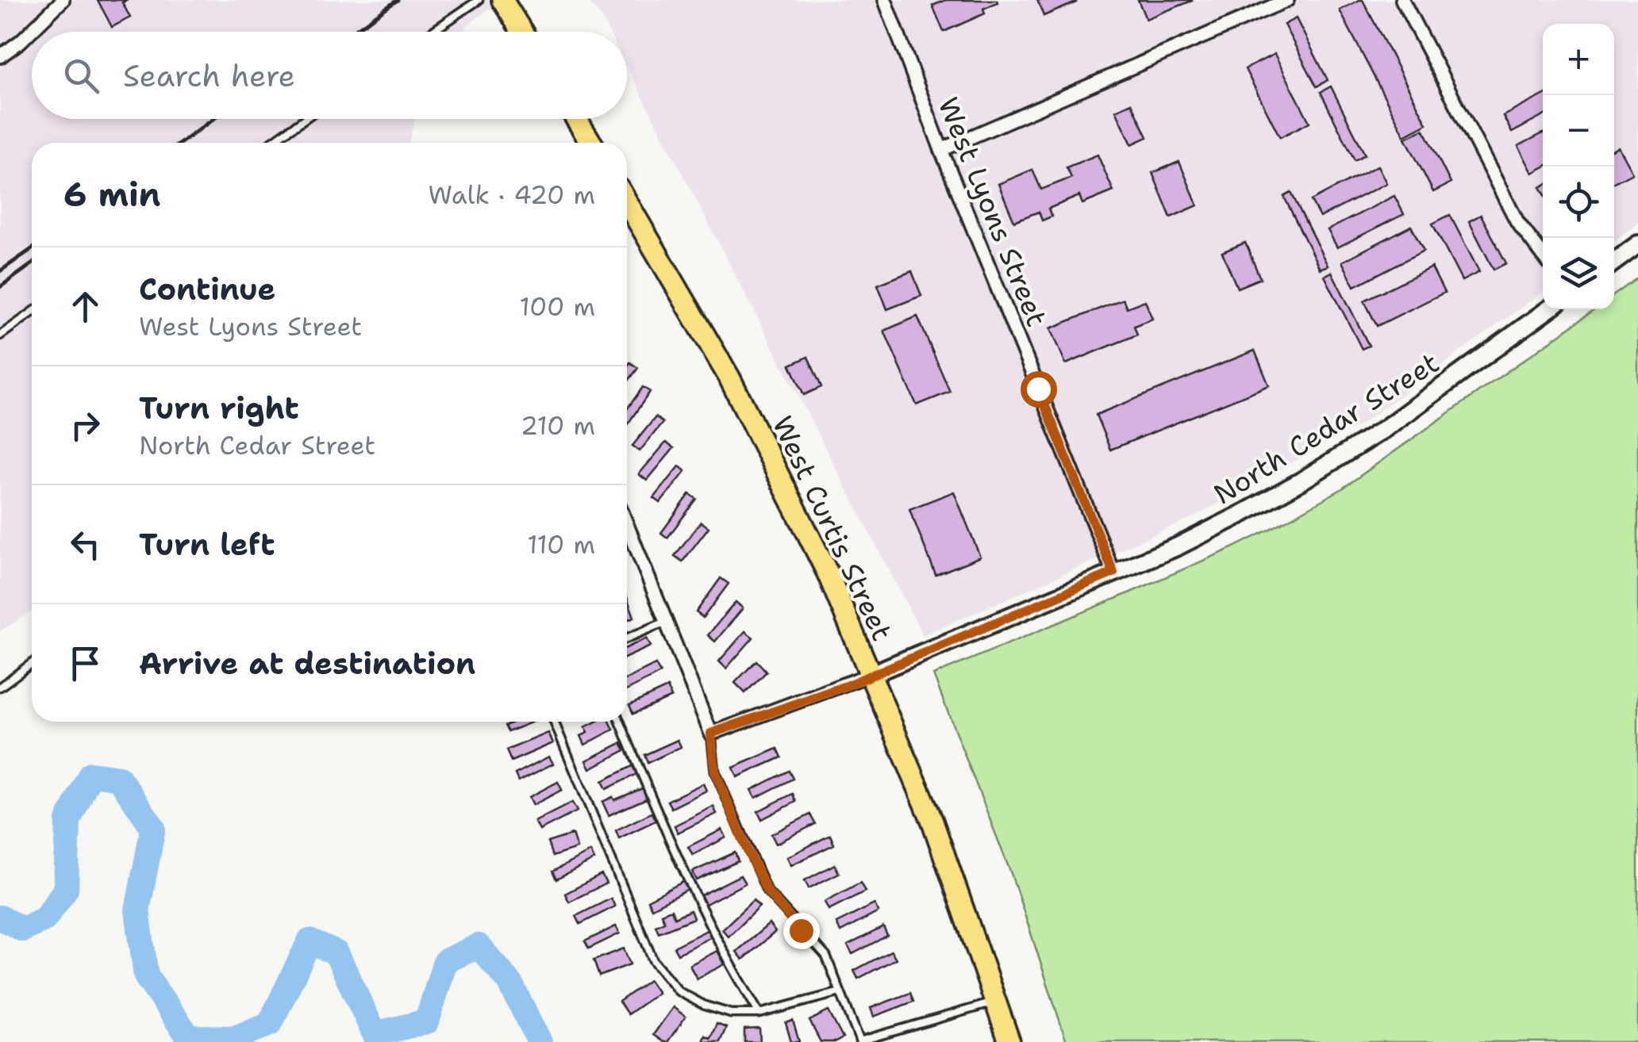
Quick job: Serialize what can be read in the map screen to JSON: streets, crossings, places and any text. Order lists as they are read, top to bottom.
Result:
{
  "streets": {
    "main road": ["West Curtis Street"],
    "street": ["West Lyons Street", "North Cedar Street"]
  },
  "crossings": [
    ["West Lyons Street", "North Cedar Street"],
    ["North Cedar Street", "West Curtis Street"]
  ],
  "page": {
    "map_buttons": ["+", "−"],
    "search": "Search here",
    "heading": ["6 min", "Walk · 420 m"],
    "list": [
      ["Continue", "West Lyons Street", "100 m"],
      ["Turn right", "North Cedar Street", "210 m"],
      ["Turn left", "110 m"],
      "Arrive at destination"
    ]
  }
}
